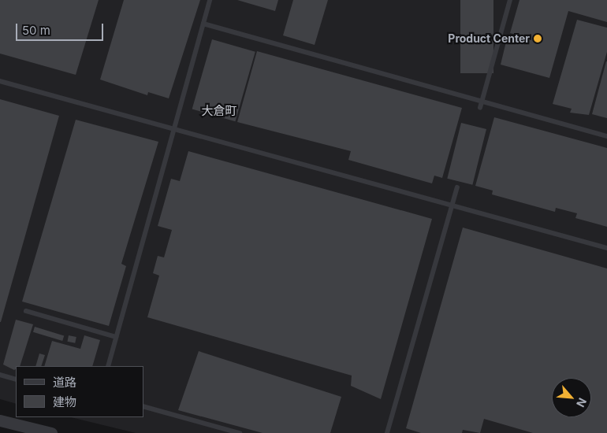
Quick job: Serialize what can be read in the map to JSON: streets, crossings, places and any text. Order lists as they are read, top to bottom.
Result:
{
  "districts": ["大倉町"],
  "places": ["Product Center"],
  "legend": ["道路", "建物"],
  "scale_bar": "50 m",
  "north": "bottom right"
}
